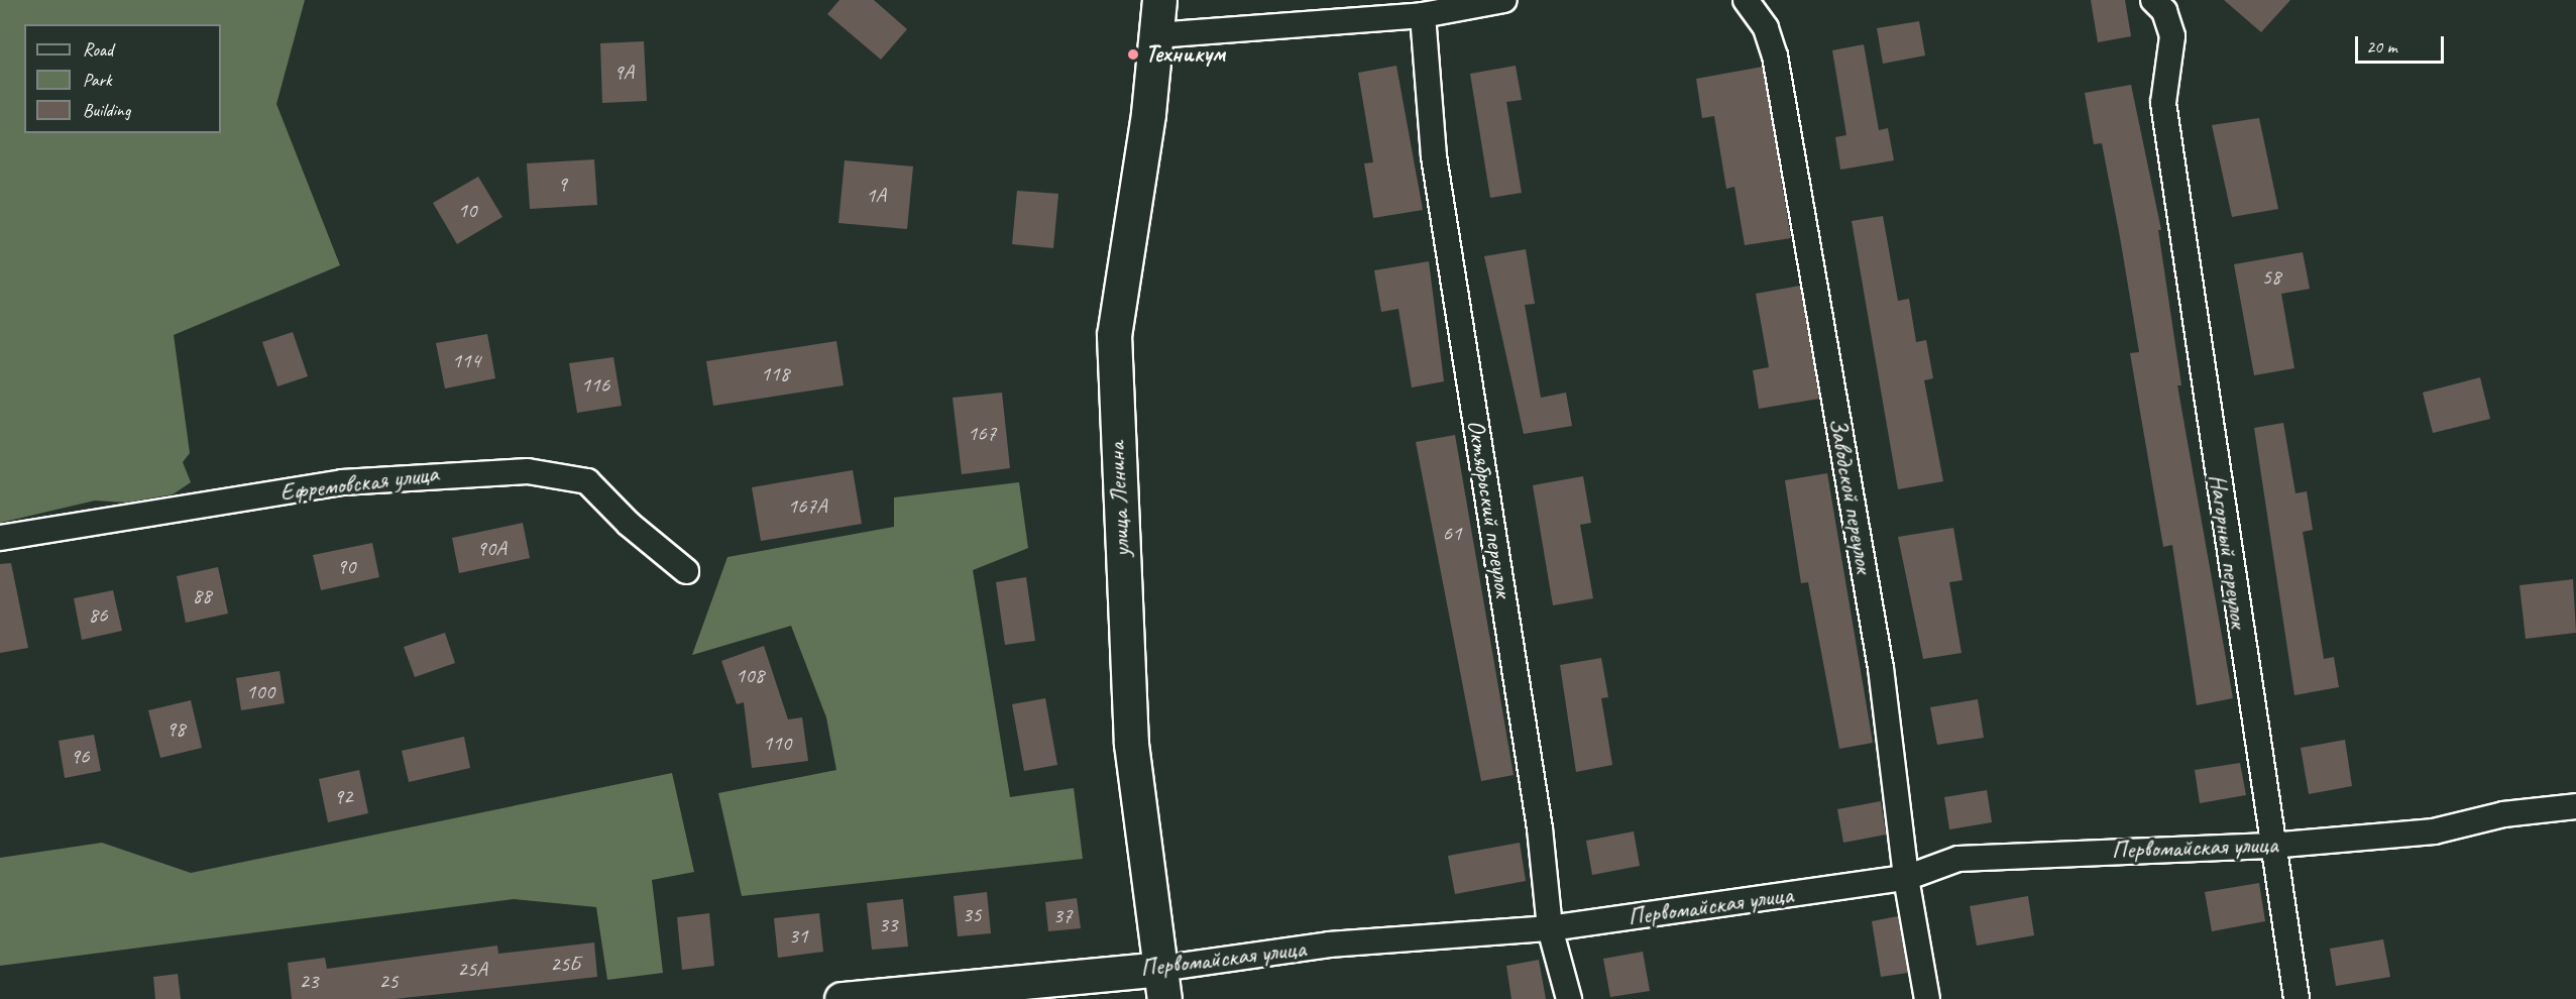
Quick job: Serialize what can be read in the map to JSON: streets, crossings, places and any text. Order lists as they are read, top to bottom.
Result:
{
  "streets": {
    "main road": ["улица Ленина", "Первомайская улица"],
    "street": [
      "Ефремовская улица",
      "Заводской переулок",
      "Октябрьский переулок",
      "Нагорный переулок"
    ]
  },
  "crossings": [
    ["Заводской переулок", "Первомайская улица"],
    ["улица Ленина", "Первомайская улица"],
    ["Октябрьский переулок", "Первомайская улица"],
    ["Нагорный переулок", "Первомайская улица"]
  ],
  "places": ["Техникум"],
  "house_numbers": [
    "9А",
    "9",
    "1А",
    "10",
    "58",
    "114",
    "118",
    "116",
    "167",
    "167А",
    "61",
    "90А",
    "90",
    "88",
    "86",
    "108",
    "100",
    "98",
    "110",
    "96",
    "92",
    "35",
    "37",
    "33",
    "31",
    "25Б",
    "25А",
    "23",
    "25"
  ],
  "legend": ["Road", "Park", "Building"],
  "scale_bar": "20 m"
}
